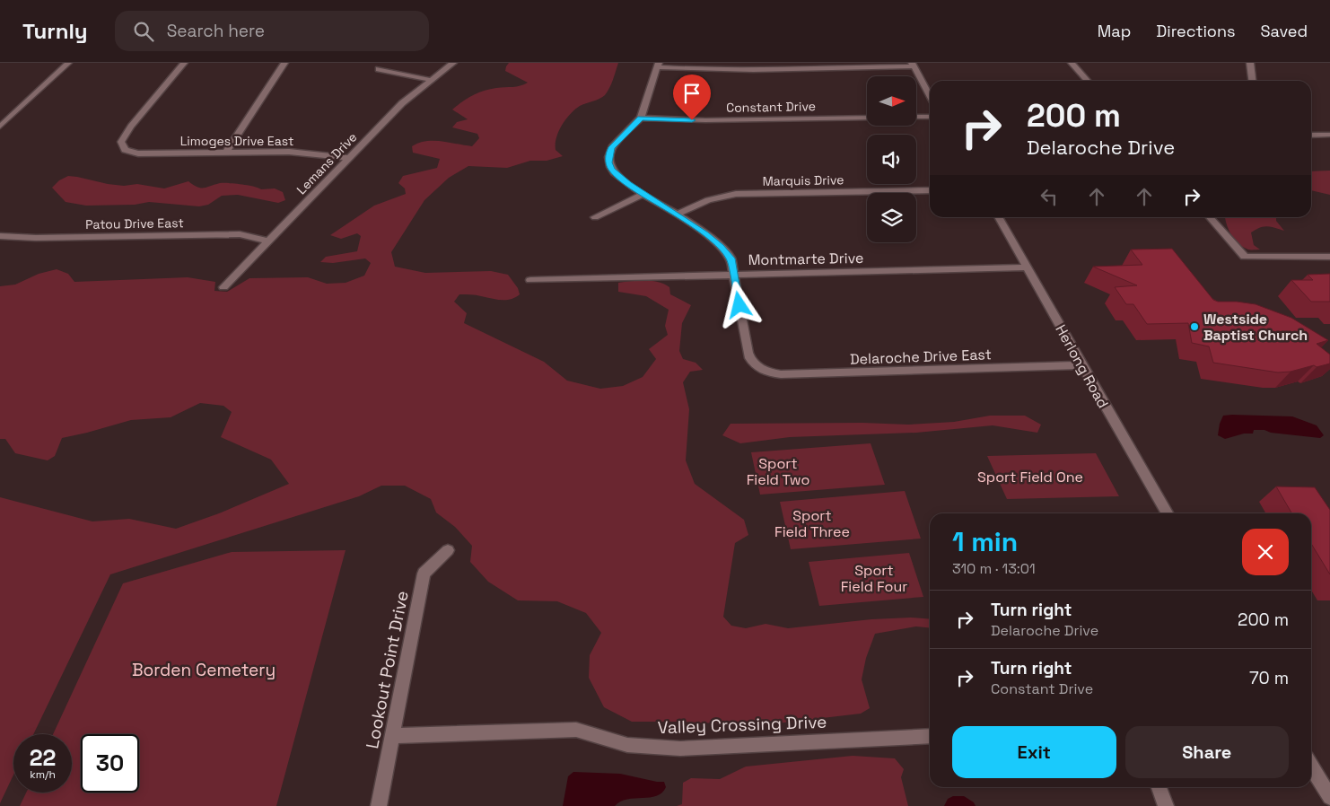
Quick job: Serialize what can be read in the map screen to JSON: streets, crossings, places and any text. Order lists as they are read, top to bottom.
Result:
{
  "streets": {
    "street": [
      "Constant Drive",
      "Limoges Drive East",
      "Lemans Drive",
      "Marquis Drive",
      "Patou Drive East",
      "Montmarte Drive",
      "Delaroche Drive East",
      "Herlong Road",
      "Lookout Point Drive",
      "Valley Crossing Drive"
    ]
  },
  "crossings": [
    ["Limoges Drive East", "Lemans Drive"],
    ["Lemans Drive", "Patou Drive East"],
    ["Montmarte Drive", "Delaroche Drive East"],
    ["Montmarte Drive", "Herlong Road"],
    ["Delaroche Drive East", "Herlong Road"],
    ["Lookout Point Drive", "Valley Crossing Drive"]
  ],
  "parks": [
    "Sport Field Two",
    "Sport Field One",
    "Sport Field Three",
    "Sport Field Four",
    "Borden Cemetery"
  ],
  "places": ["Westside Baptist Church"],
  "north": "right",
  "page": {
    "header": "Turnly",
    "search": "Search here",
    "nav": ["Map", "Directions", "Saved"],
    "turn": ["200 m", "Delaroche Drive"],
    "heading": ["1 min", "310 m · 13:01"],
    "list": [
      {
        "name": "Turn right",
        "note": "Delaroche Drive",
        "value": "200 m"
      },
      {
        "name": "Turn right",
        "note": "Constant Drive",
        "value": "70 m"
      }
    ],
    "buttons": ["Exit", "Share"],
    "speed": "22 km/h",
    "limit": "30"
  }
}
